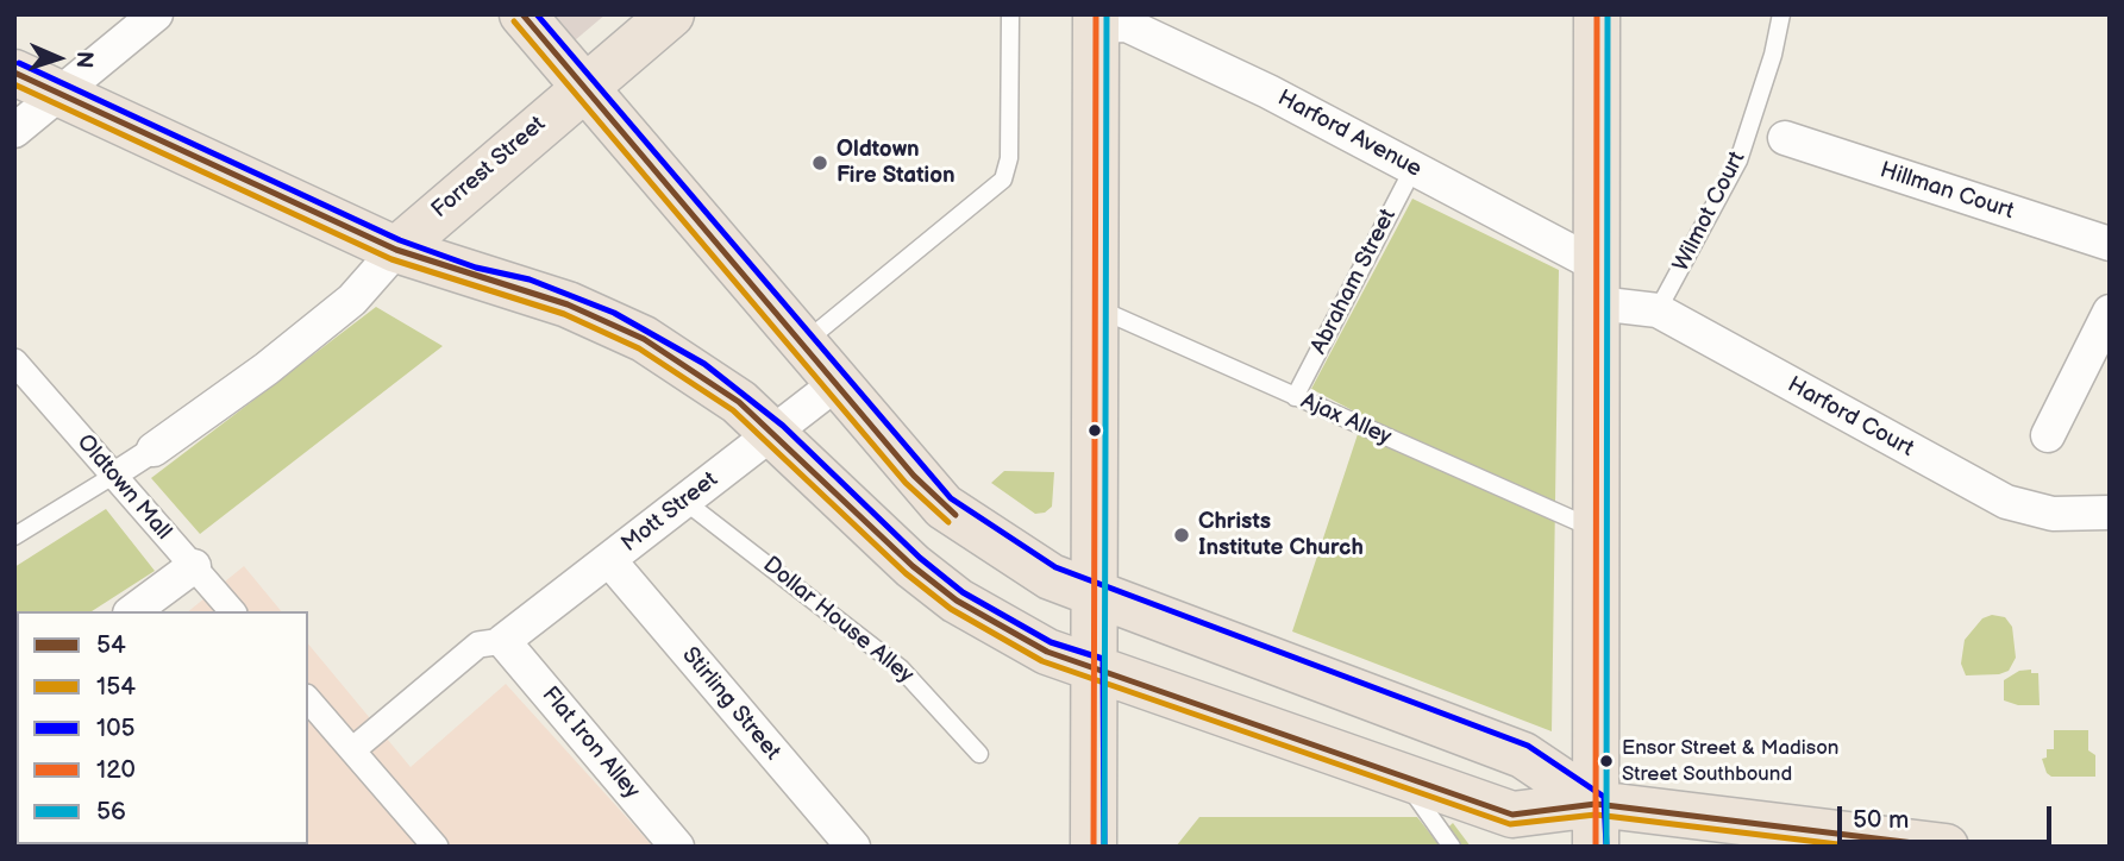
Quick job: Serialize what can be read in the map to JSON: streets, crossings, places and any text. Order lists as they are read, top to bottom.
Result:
{
  "streets": {
    "main road": ["Forrest Street"],
    "street": [
      "Harford Avenue",
      "Hillman Court",
      "Harford Court",
      "Oldtown Mall",
      "Mott Street",
      "Stirling Street",
      "Flat Iron Alley"
    ],
    "lane": [
      "Wilmot Court",
      "Abraham Street",
      "Ajax Alley",
      "Dollar House Alley"
    ]
  },
  "crossings": [
    ["Harford Avenue", "Abraham Street"],
    ["Harford Avenue", "Harford Court"],
    ["Forrest Street", "Oldtown Mall"],
    ["Wilmot Court", "Harford Court"],
    ["Abraham Street", "Ajax Alley"],
    ["Mott Street", "Dollar House Alley"],
    ["Mott Street", "Stirling Street"],
    ["Mott Street", "Flat Iron Alley"]
  ],
  "places": ["Oldtown Fire Station", "Christs Institute Church", "Ensor Street & Madison Street Southbound"],
  "lines": [
    "transit line 54",
    "transit line 105",
    "transit line 120",
    "transit line 56",
    "transit line 154"
  ],
  "legend": [
    "54",
    "154",
    "105",
    "120",
    "56"
  ],
  "scale_bar": "50 m",
  "north": "right"
}
